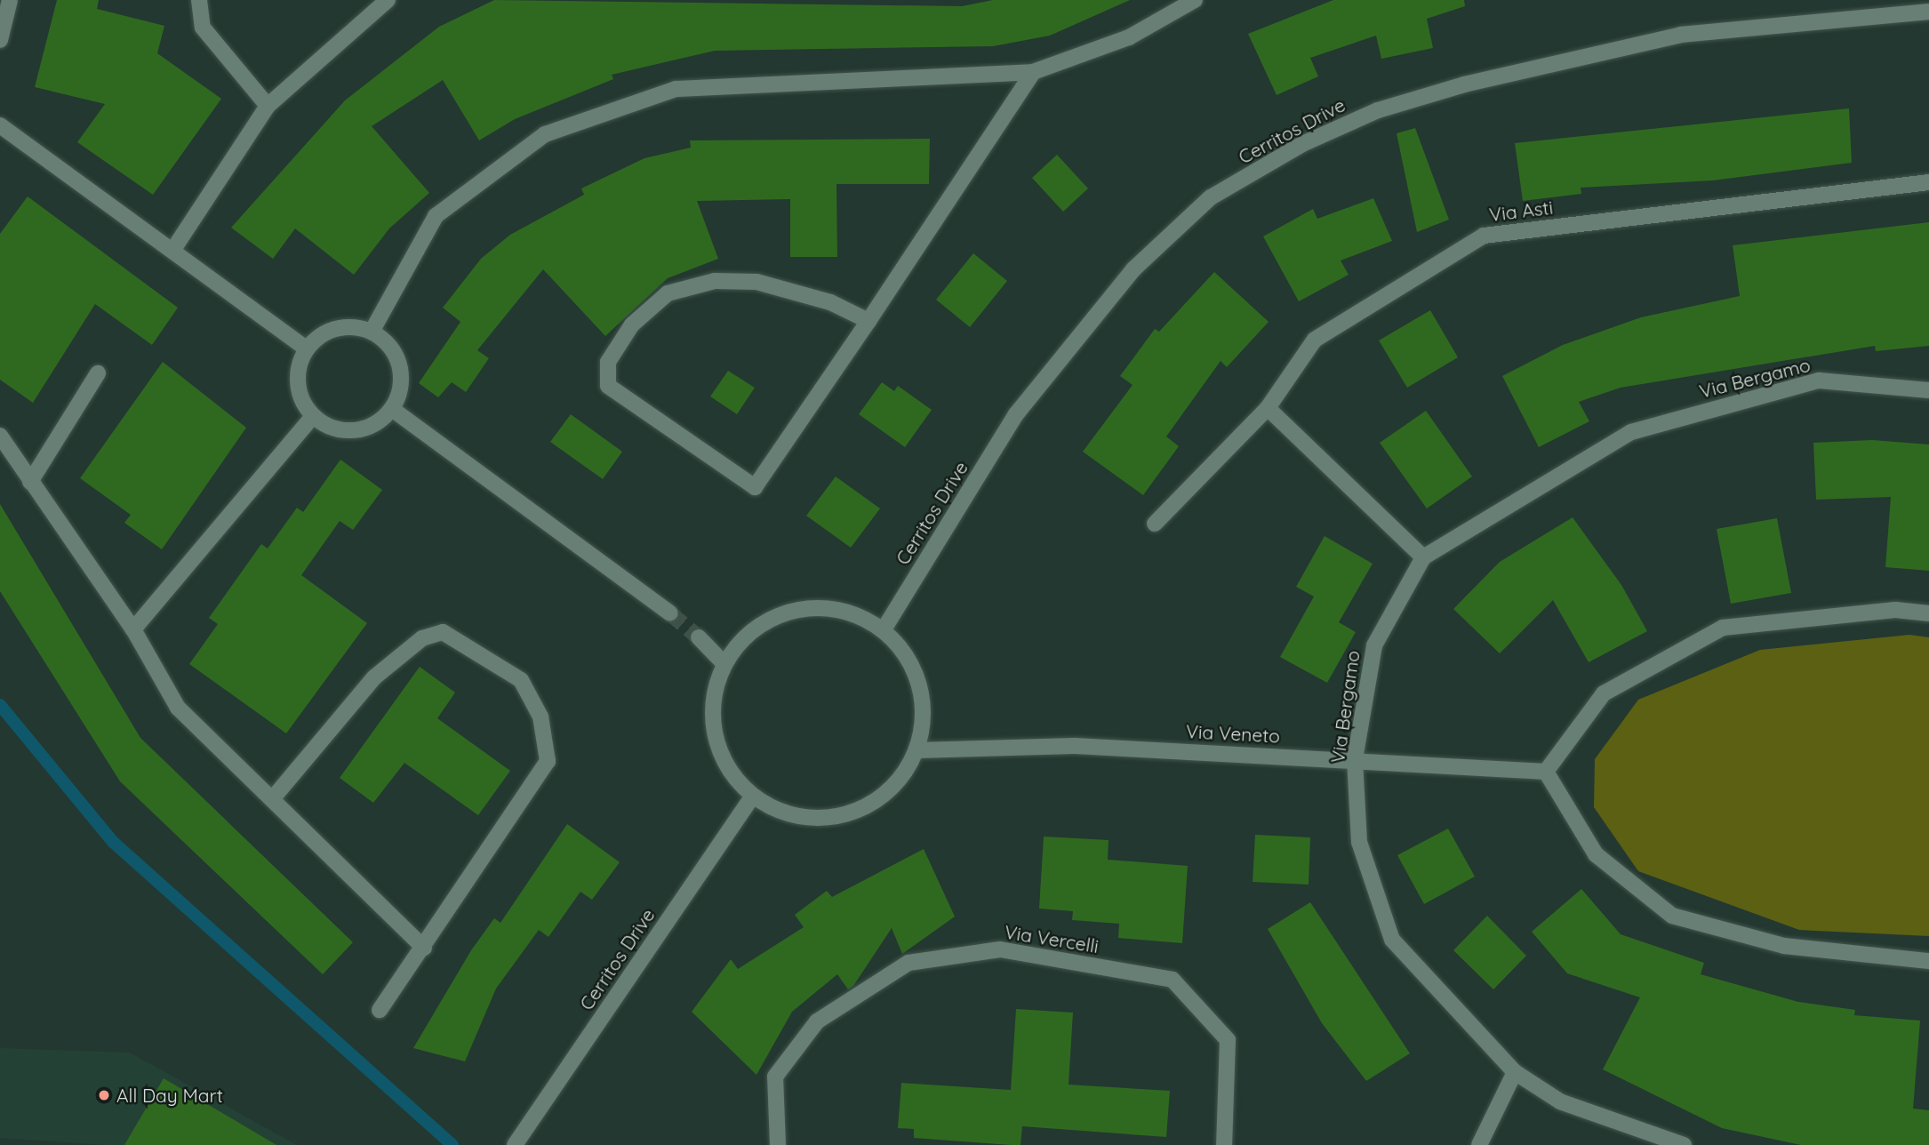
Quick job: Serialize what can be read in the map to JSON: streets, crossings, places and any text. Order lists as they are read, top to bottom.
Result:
{
  "streets": {
    "street": [
      "Cerritos Drive",
      "Via Asti",
      "Via Bergamo",
      "Via Veneto",
      "Via Vercelli"
    ]
  },
  "crossings": [
    ["Cerritos Drive", "Via Veneto"],
    ["Via Bergamo", "Via Veneto"]
  ],
  "places": ["All Day Mart"]
}
